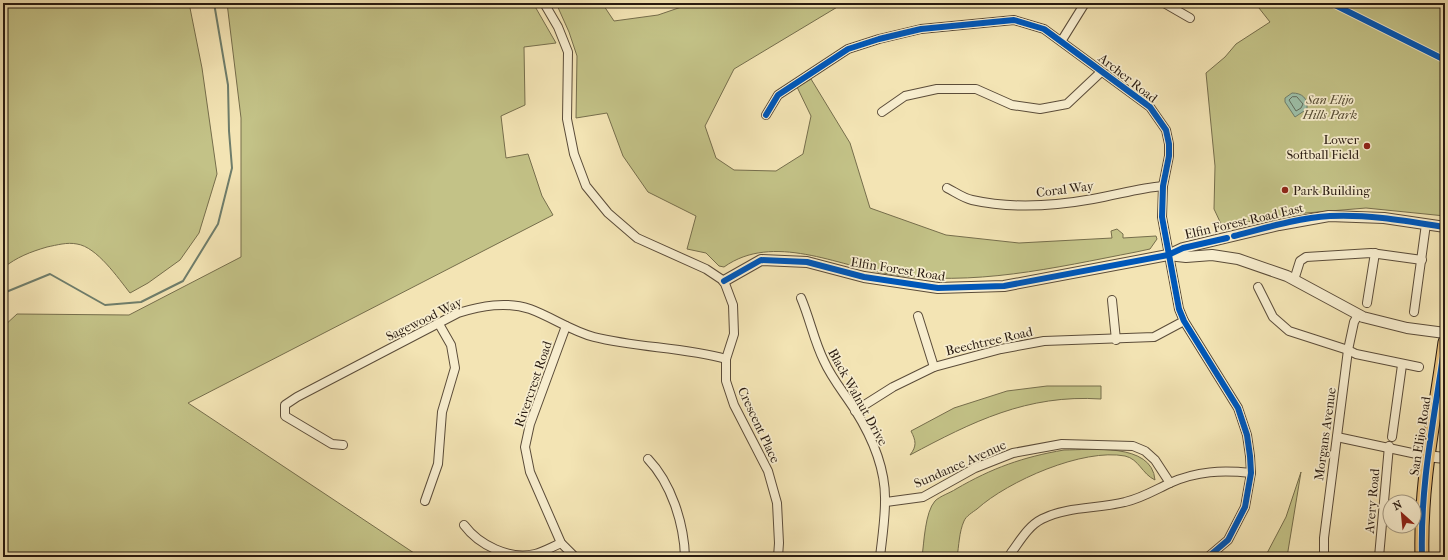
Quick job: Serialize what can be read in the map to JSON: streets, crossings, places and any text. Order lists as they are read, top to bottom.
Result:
{
  "streets": {
    "main road": ["San Elijo Road"],
    "street": [
      "Archer Road",
      "Coral Way",
      "Elfin Forest Road East",
      "Elfin Forest Road",
      "Sagewood Way",
      "Beechtree Road",
      "Rivercrest Road",
      "Black Walnut Drive",
      "Crescent Place",
      "Morgans Avenue",
      "Sundance Avenue",
      "Avery Road"
    ]
  },
  "crossings": [
    ["Archer Road", "Coral Way"],
    ["Archer Road", "Elfin Forest Road East"],
    ["Archer Road", "Elfin Forest Road"],
    ["Archer Road", "Beechtree Road"],
    ["Elfin Forest Road East", "Elfin Forest Road"],
    ["Elfin Forest Road", "Crescent Place"],
    ["Sagewood Way", "Rivercrest Road"],
    ["Sagewood Way", "Crescent Place"],
    ["Beechtree Road", "Black Walnut Drive"],
    ["Black Walnut Drive", "Sundance Avenue"]
  ],
  "parks": ["San Elijo Hills Park"],
  "places": ["Lower Softball Field", "Park Building"],
  "north": "top left"
}
